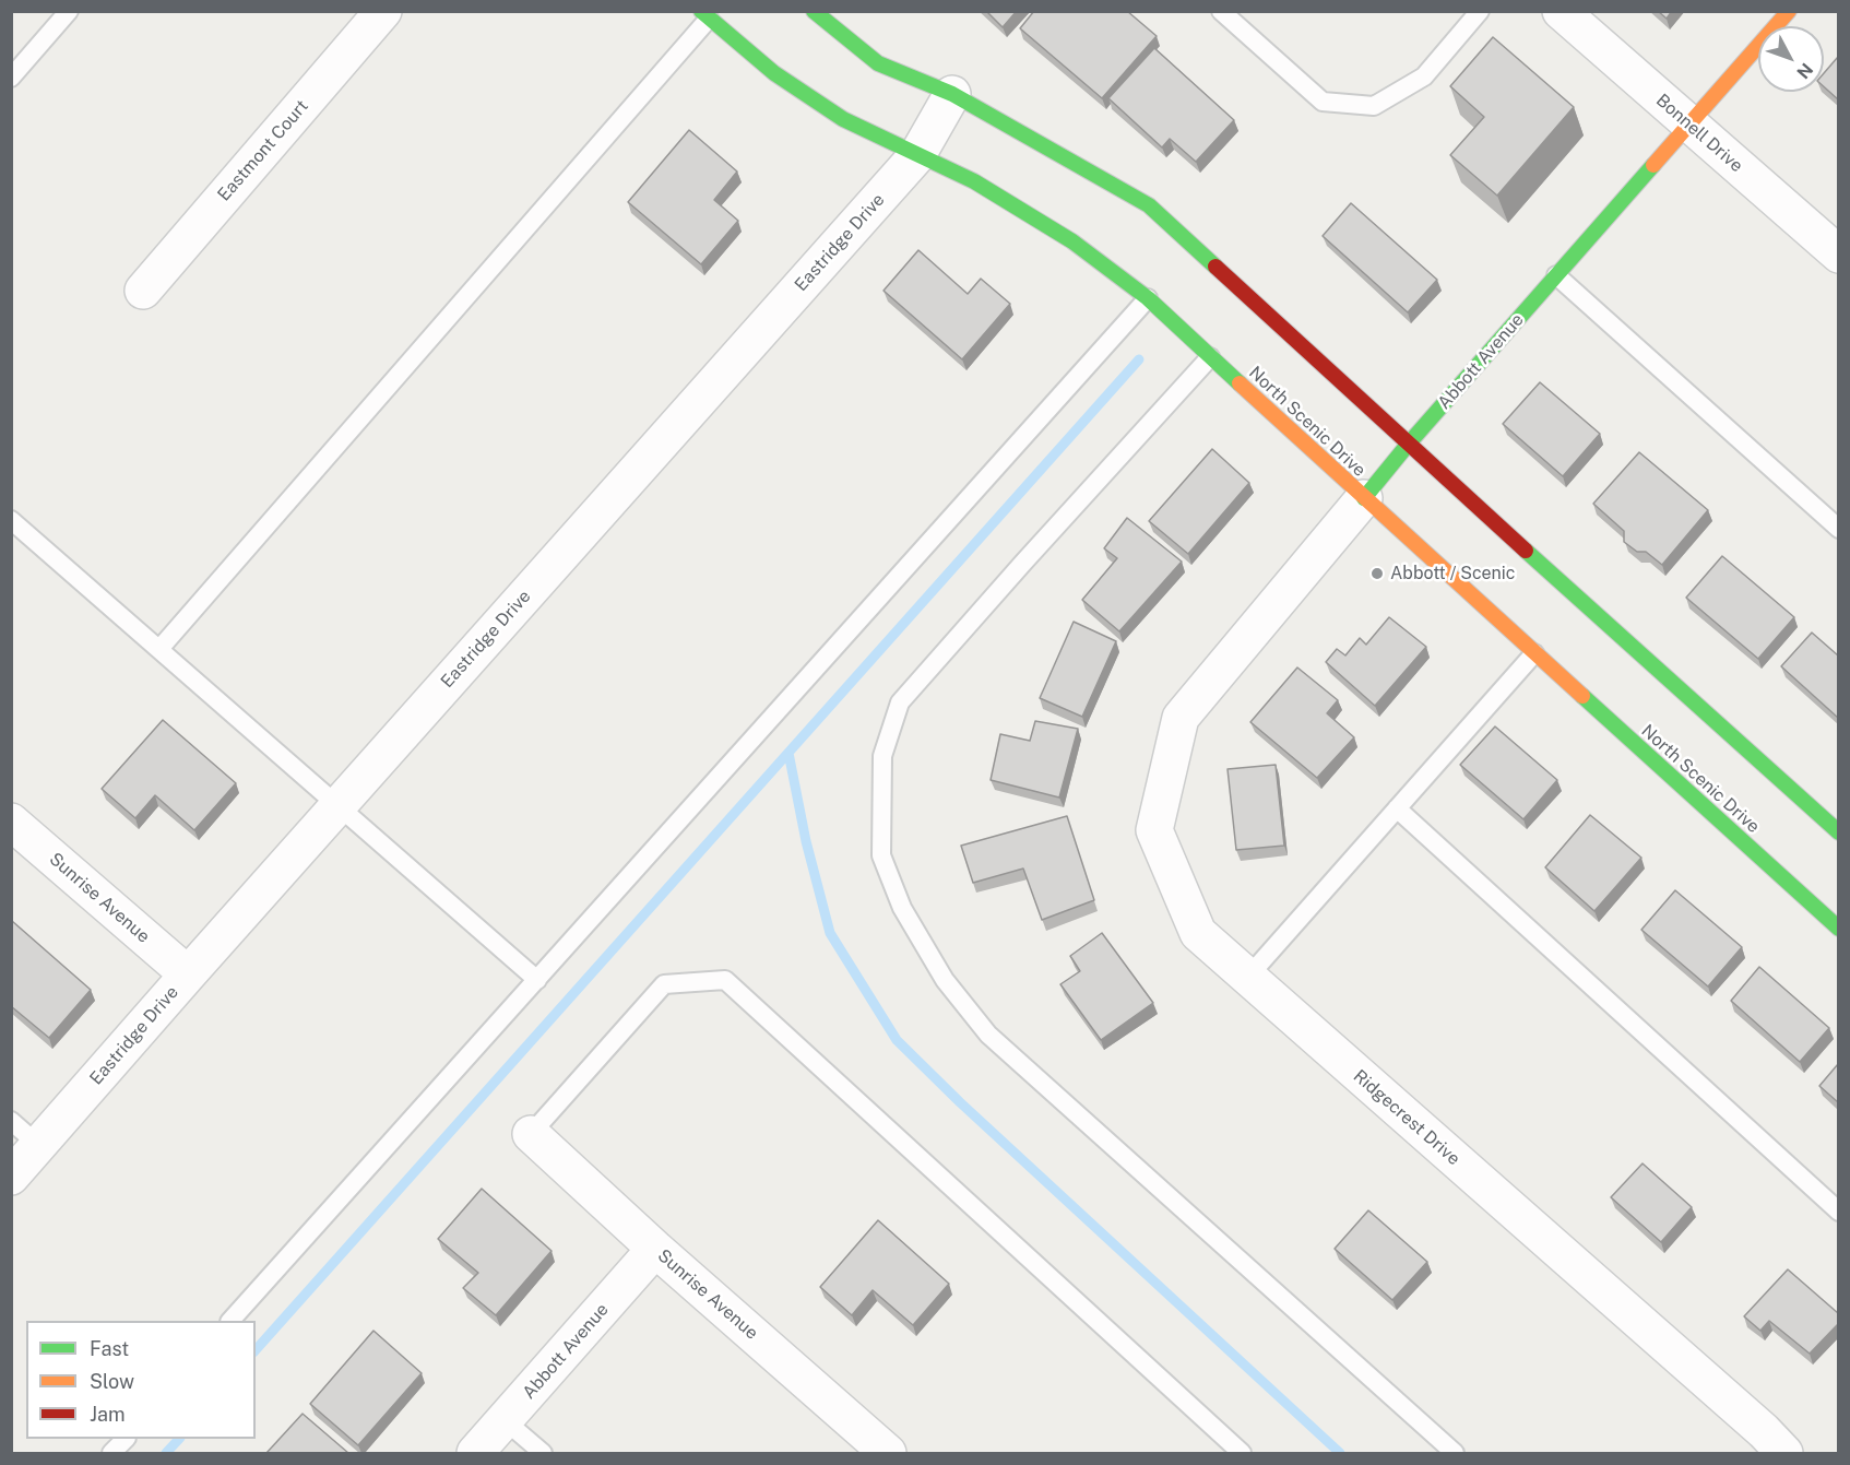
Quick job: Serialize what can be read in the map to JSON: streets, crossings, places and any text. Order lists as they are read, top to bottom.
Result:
{
  "streets": {
    "main road": ["Abbott Avenue", "North Scenic Drive"],
    "street": [
      "Bonnell Drive",
      "Eastmont Court",
      "Eastridge Drive",
      "Sunrise Avenue",
      "Ridgecrest Drive"
    ]
  },
  "crossings": [
    ["Bonnell Drive", "Abbott Avenue"],
    ["Eastridge Drive", "North Scenic Drive"],
    ["Eastridge Drive", "Sunrise Avenue"],
    ["Abbott Avenue", "North Scenic Drive"],
    ["Abbott Avenue", "Sunrise Avenue"],
    ["Abbott Avenue", "Ridgecrest Drive"]
  ],
  "places": ["Abbott / Scenic"],
  "legend": ["Fast", "Slow", "Jam"],
  "north": "bottom right"
}
